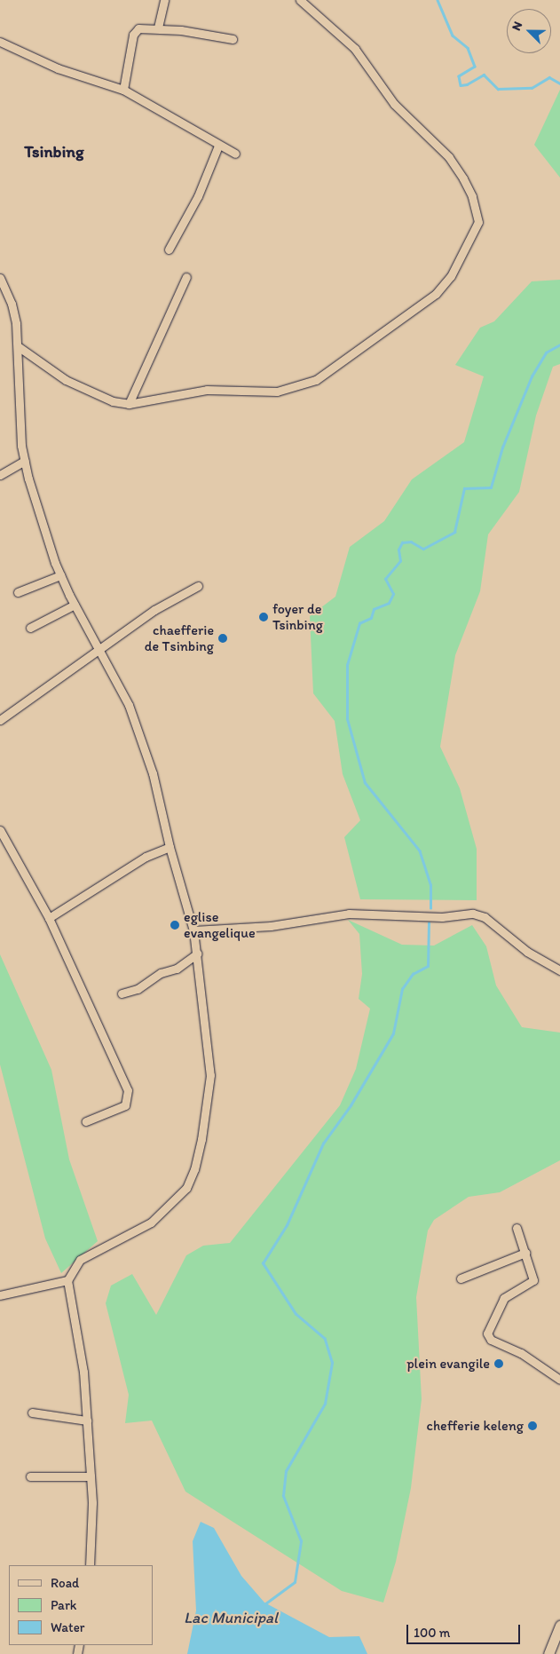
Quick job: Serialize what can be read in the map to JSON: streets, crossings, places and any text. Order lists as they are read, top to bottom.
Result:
{
  "districts": ["Tsinbing"],
  "water": ["Lac Municipal"],
  "places": [
    "foyer de Tsinbing",
    "chaefferie de Tsinbing",
    "eglise evangelique",
    "plein evangile",
    "chefferie keleng"
  ],
  "legend": ["Road", "Park", "Water"],
  "scale_bar": "100 m",
  "north": "top left"
}
